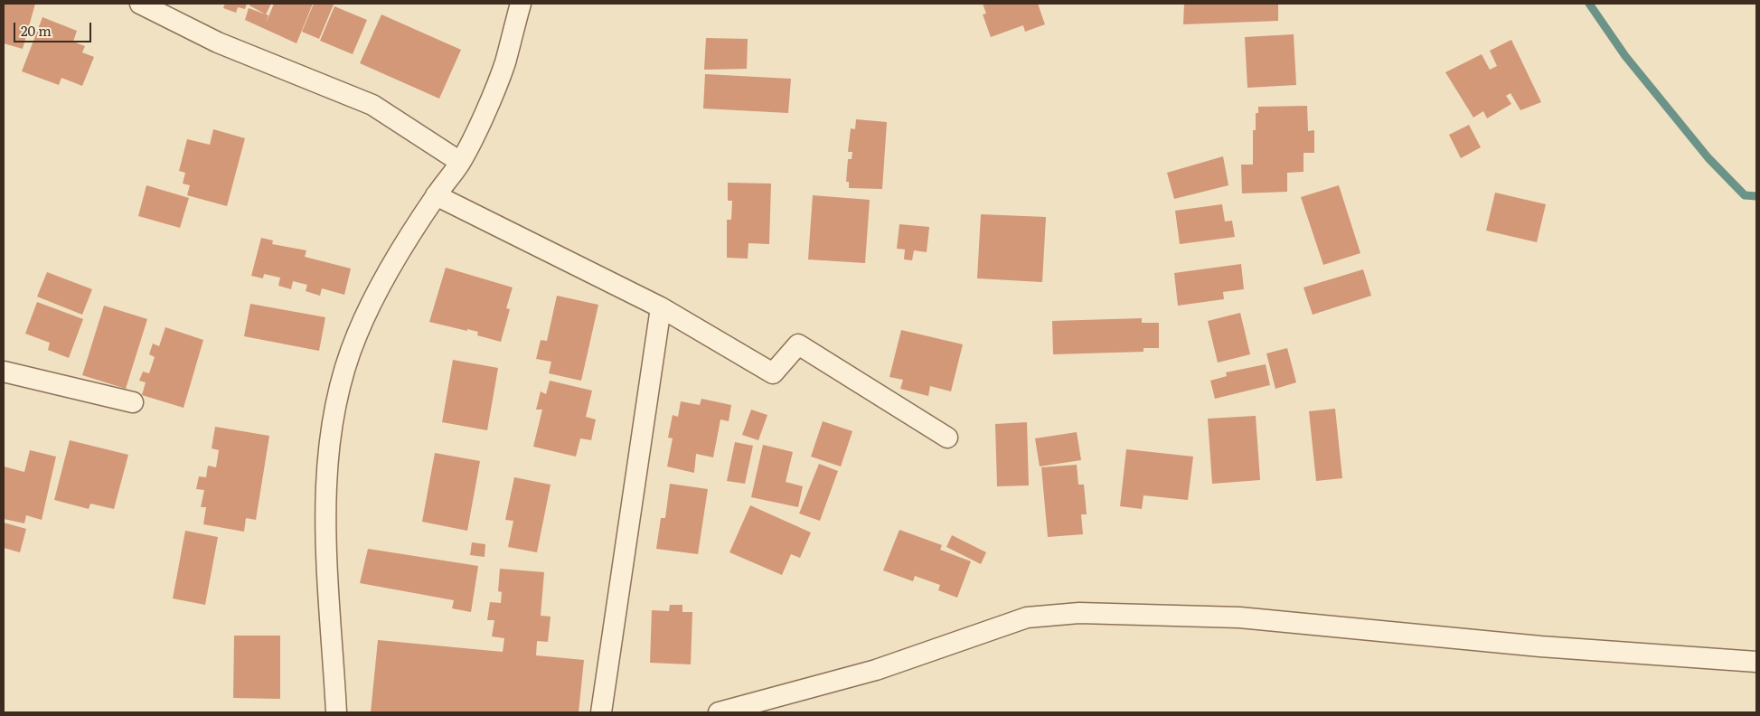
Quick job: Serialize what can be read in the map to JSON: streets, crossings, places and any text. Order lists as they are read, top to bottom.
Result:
{
  "scale_bar": "20 m"
}
